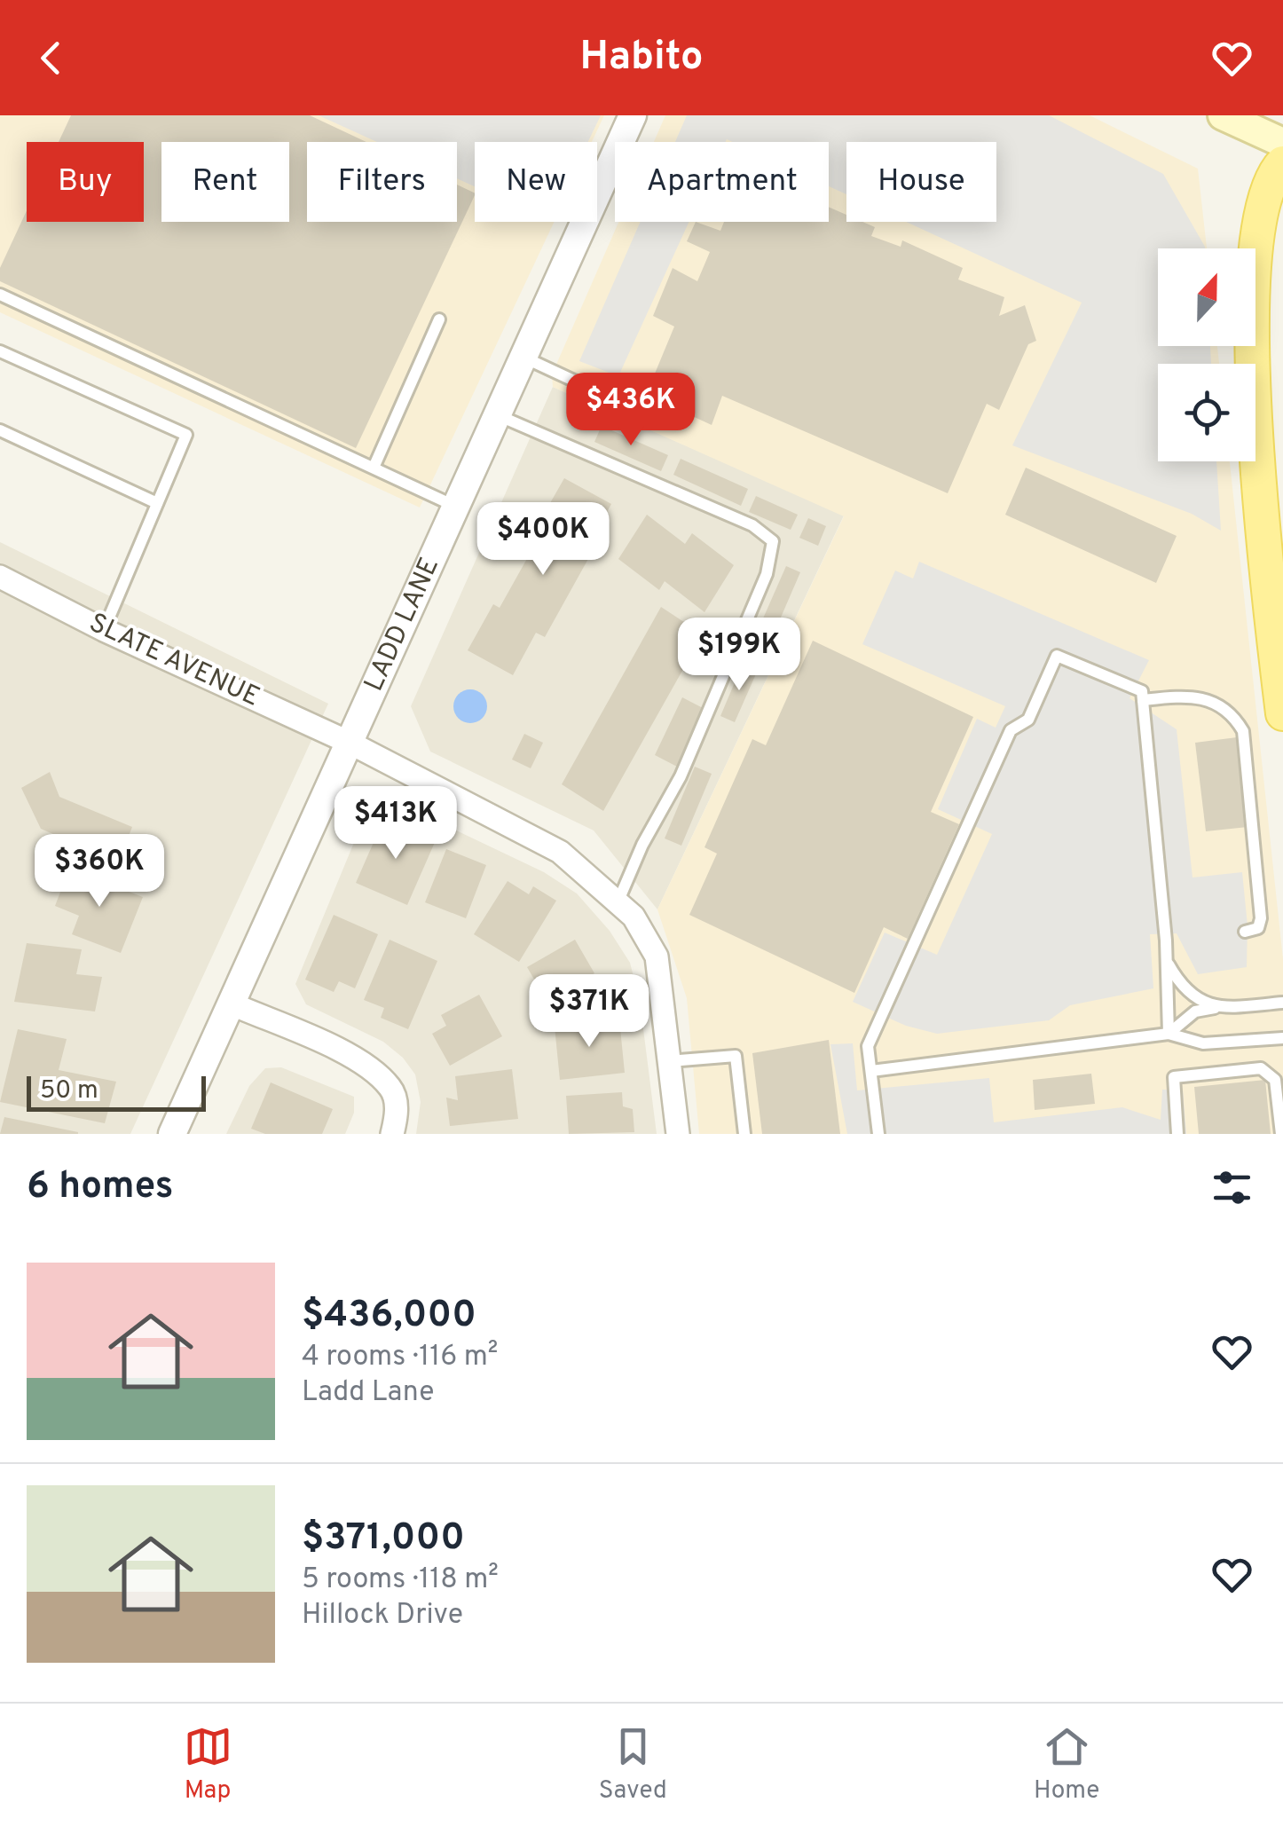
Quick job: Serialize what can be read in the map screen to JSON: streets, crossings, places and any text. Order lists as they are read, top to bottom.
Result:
{
  "streets": {
    "street": ["LADD LANE", "SLATE AVENUE"]
  },
  "crossings": [
    ["LADD LANE", "SLATE AVENUE"]
  ],
  "scale_bar": "50 m",
  "north": "top",
  "page": {
    "header": "Habito",
    "chip": [
      "Buy",
      "Rent",
      "Filters",
      "New",
      "Apartment",
      "House"
    ],
    "price": [
      "$436K",
      "$400K",
      "$199K",
      "$413K",
      "$360K",
      "$371K"
    ],
    "scale": "50 m",
    "heading": "6 homes",
    "list": [
      {
        "name": "$436,000",
        "note": "4 rooms · 116 m² · Ladd Lane"
      },
      {
        "name": "$371,000",
        "note": "5 rooms · 118 m² · Hillock Drive"
      }
    ],
    "tabs": ["Map", "Saved", "Home"]
  }
}
